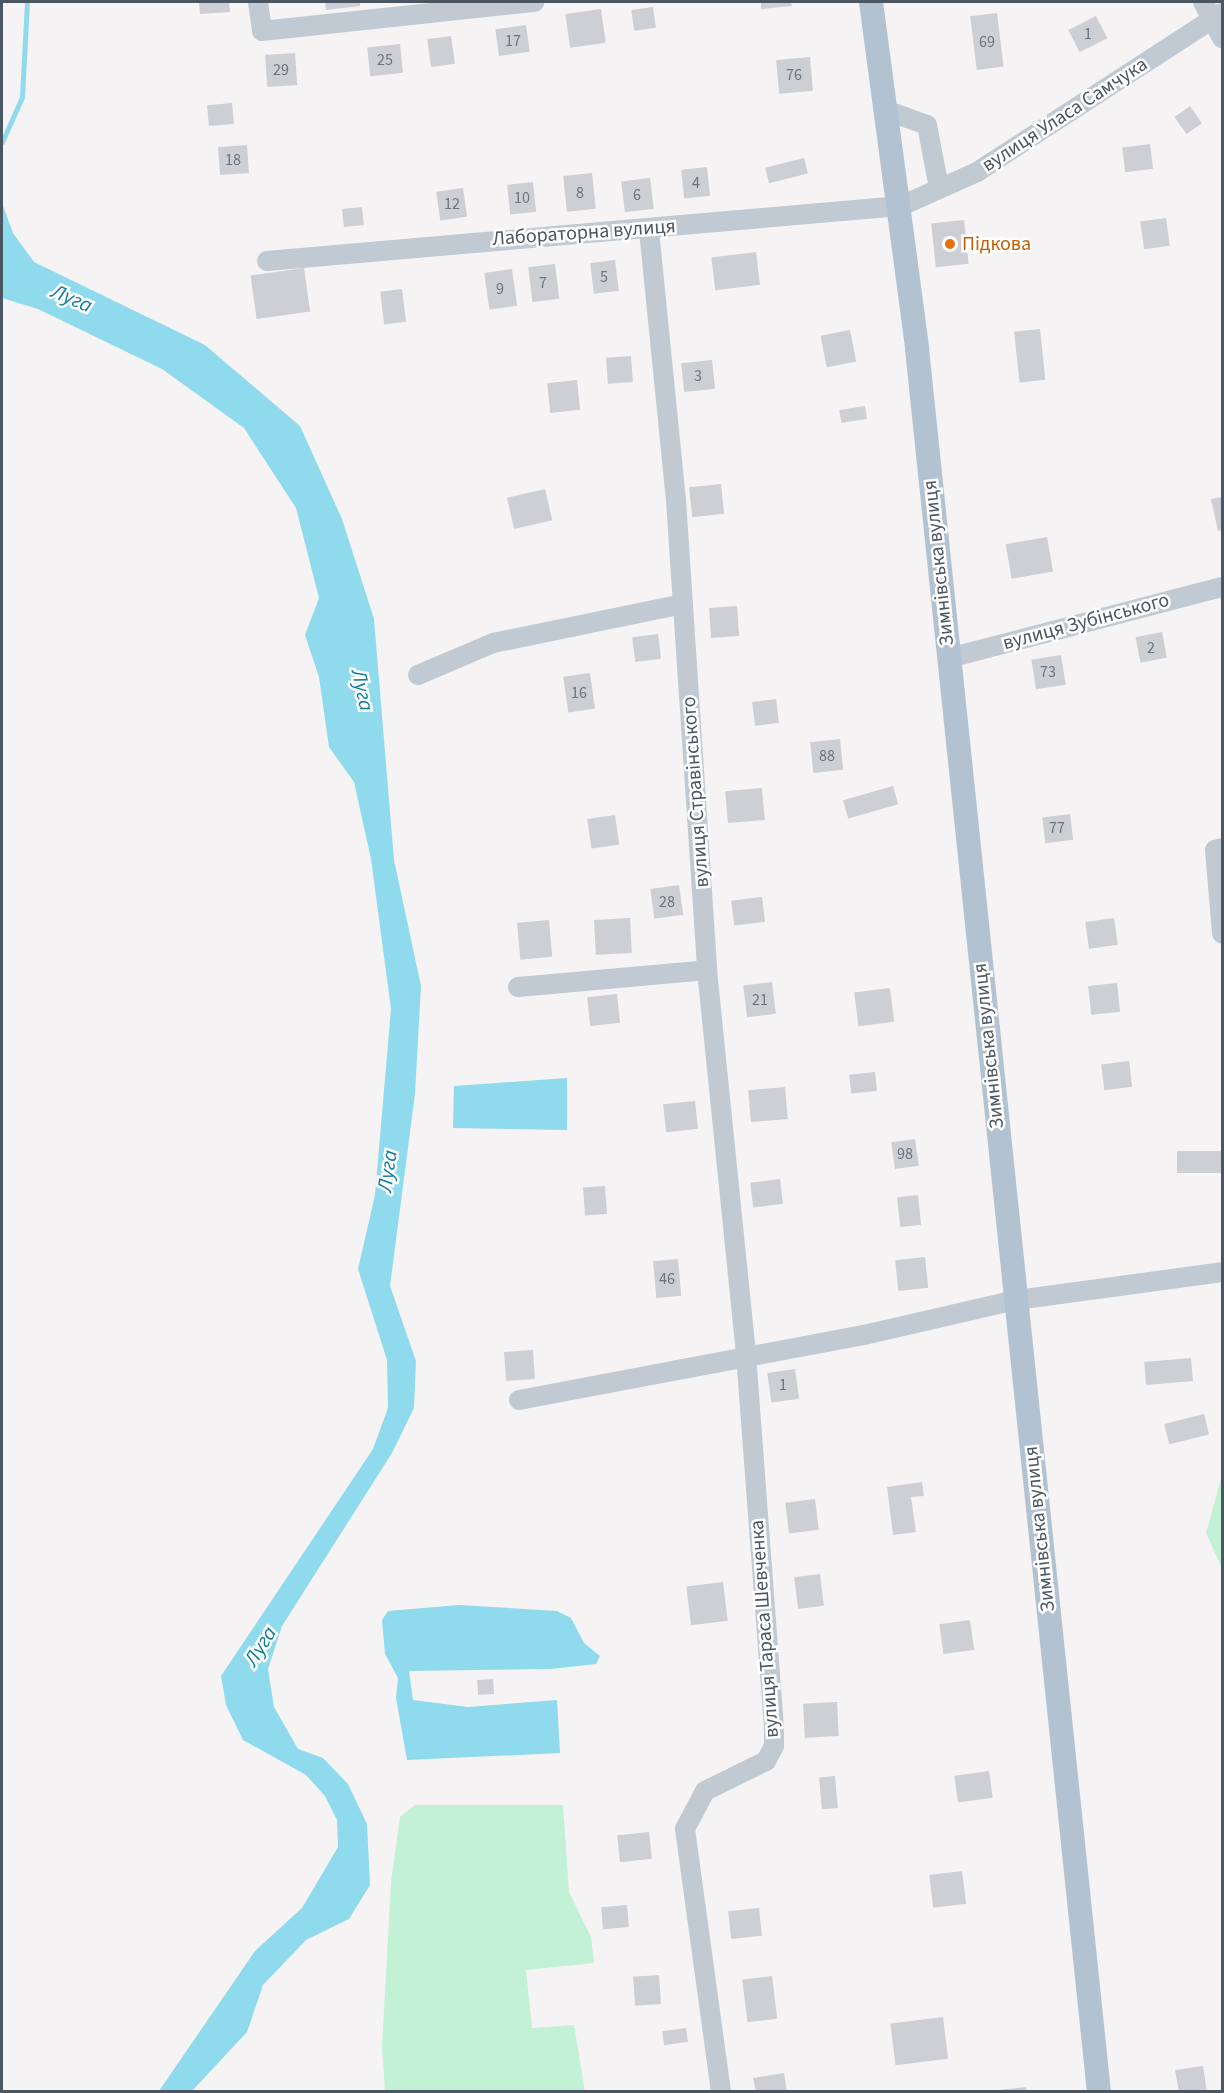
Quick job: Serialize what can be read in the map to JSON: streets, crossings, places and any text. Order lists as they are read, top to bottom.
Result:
{
  "streets": {
    "main road": ["Зимнівська вулиця"],
    "street": [
      "вулиця Уласа Самчука",
      "Лабораторна вулиця",
      "вулиця Зубінського",
      "вулиця Стравінського",
      "вулиця Тараса Шевченка"
    ]
  },
  "crossings": [
    ["вулиця Уласа Самчука", "Лабораторна вулиця"],
    ["вулиця Уласа Самчука", "Зимнівська вулиця"],
    ["Лабораторна вулиця", "Зимнівська вулиця"],
    ["Лабораторна вулиця", "вулиця Стравінського"],
    ["Зимнівська вулиця", "вулиця Зубінського"],
    ["вулиця Стравінського", "вулиця Тараса Шевченка"]
  ],
  "water": ["Луга"],
  "places": ["Підкова"],
  "house_numbers": [
    "1",
    "17",
    "69",
    "25",
    "29",
    "76",
    "18",
    "4",
    "8",
    "6",
    "10",
    "12",
    "5",
    "7",
    "9",
    "3",
    "2",
    "73",
    "16",
    "88",
    "77",
    "28",
    "21",
    "98",
    "46",
    "1"
  ]
}
